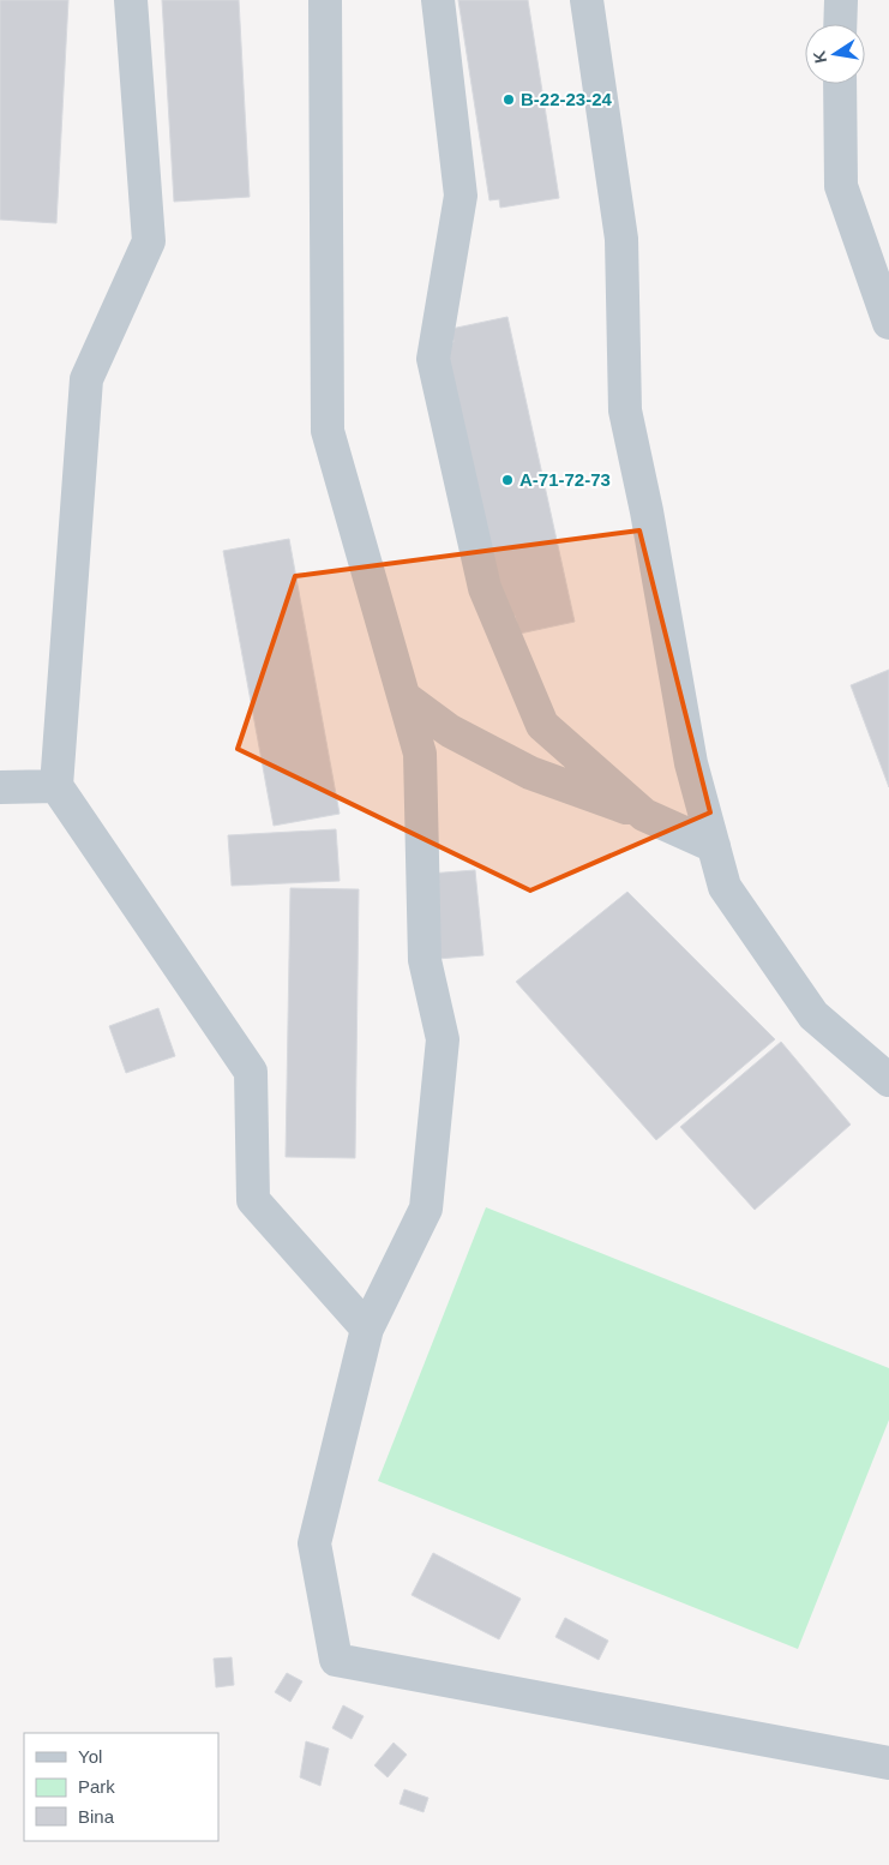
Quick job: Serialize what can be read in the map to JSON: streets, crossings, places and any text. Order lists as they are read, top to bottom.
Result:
{
  "places": ["B-22-23-24", "A-71-72-73"],
  "legend": ["Yol", "Park", "Bina"],
  "north": "left"
}
